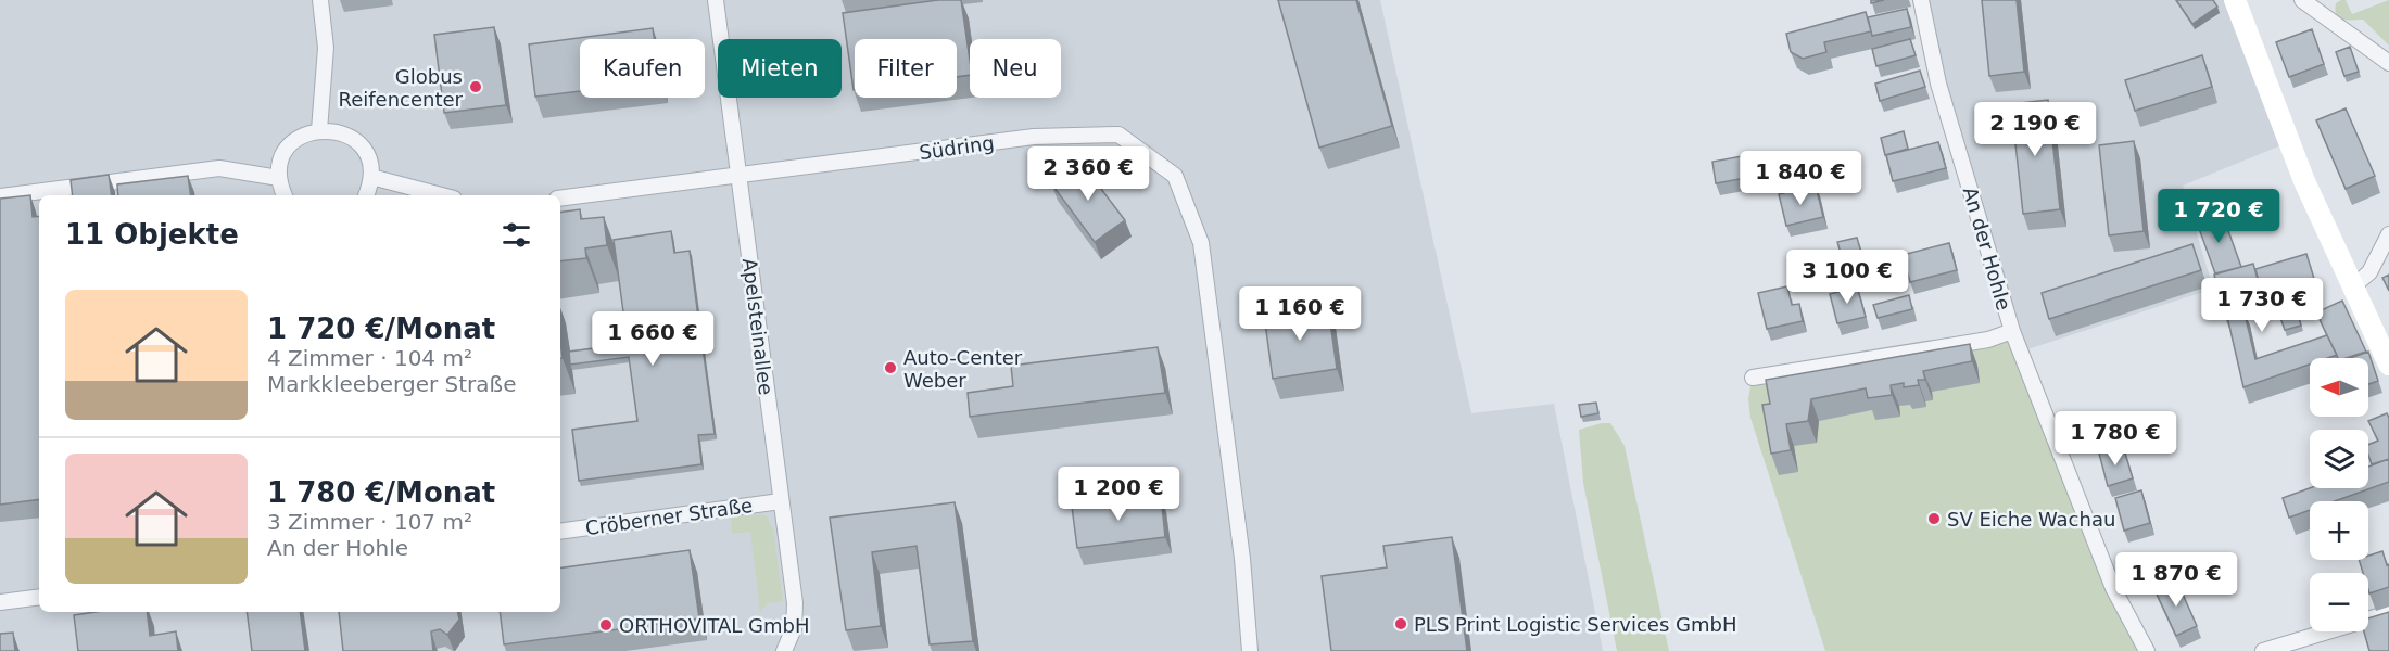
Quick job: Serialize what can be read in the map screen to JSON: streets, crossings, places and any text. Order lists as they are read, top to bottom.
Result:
{
  "streets": {
    "street": [
      "Südring",
      "An der Hohle",
      "Apelsteinallee",
      "Cröberner Straße"
    ]
  },
  "crossings": [
    ["Südring", "Apelsteinallee"],
    ["Apelsteinallee", "Cröberner Straße"]
  ],
  "places": [
    "Globus Reifencenter",
    "Auto-Center Weber",
    "SV Eiche Wachau",
    "PLS Print Logistic Services GmbH",
    "ORTHOVITAL GmbH"
  ],
  "north": "left",
  "page": {
    "chip": [
      "Kaufen",
      "Mieten",
      "Filter",
      "Neu"
    ],
    "price": [
      "2 190 €",
      "2 360 €",
      "1 840 €",
      "1 720 €",
      "3 100 €",
      "1 730 €",
      "1 160 €",
      "1 660 €",
      "1 780 €",
      "1 200 €",
      "1 870 €"
    ],
    "heading": "11 Objekte",
    "list": [
      {
        "name": "1 720 €/Monat",
        "note": "4 Zimmer · 104 m² · Markkleeberger Straße"
      },
      {
        "name": "1 780 €/Monat",
        "note": "3 Zimmer · 107 m² · An der Hohle"
      }
    ],
    "map_buttons": ["+", "−"]
  }
}
